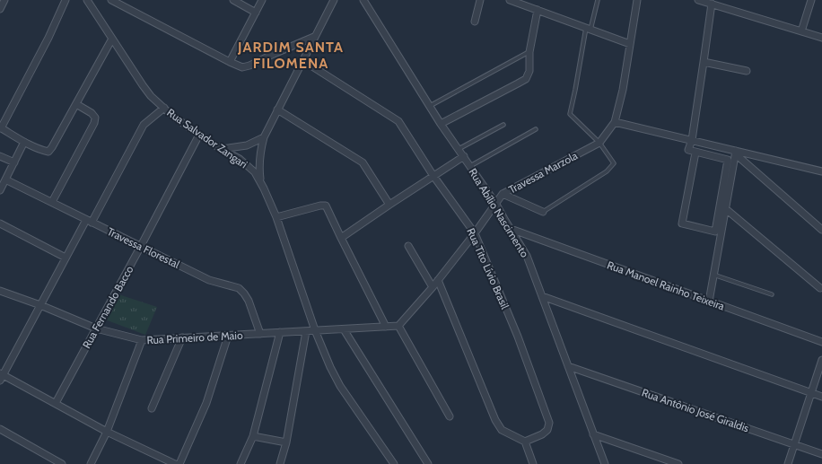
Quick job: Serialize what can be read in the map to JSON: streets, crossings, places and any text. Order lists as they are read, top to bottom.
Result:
{
  "streets": {
    "street": [
      "Rua Salvador Zangari",
      "Travessa Marzola",
      "Rua Abílio Nascimento",
      "Travessa Florestal",
      "Rua Tito Lívio Brasil",
      "Rua Manoel Rainho Teixeira",
      "Rua Fernando Bacco",
      "Rua Primeiro de Maio",
      "Rua Antônio José Giraldis"
    ]
  },
  "crossings": [
    ["Rua Salvador Zangari", "Rua Fernando Bacco"],
    ["Rua Salvador Zangari", "Rua Primeiro de Maio"],
    ["Travessa Marzola", "Rua Abílio Nascimento"],
    ["Travessa Marzola", "Rua Tito Lívio Brasil"],
    ["Travessa Marzola", "Rua Primeiro de Maio"],
    ["Rua Abílio Nascimento", "Rua Manoel Rainho Teixeira"],
    ["Rua Abílio Nascimento", "Rua Antônio José Giraldis"],
    ["Travessa Florestal", "Rua Fernando Bacco"],
    ["Travessa Florestal", "Rua Primeiro de Maio"],
    ["Rua Fernando Bacco", "Rua Primeiro de Maio"]
  ],
  "districts": ["JARDIM SANTA FILOMENA"]
}
